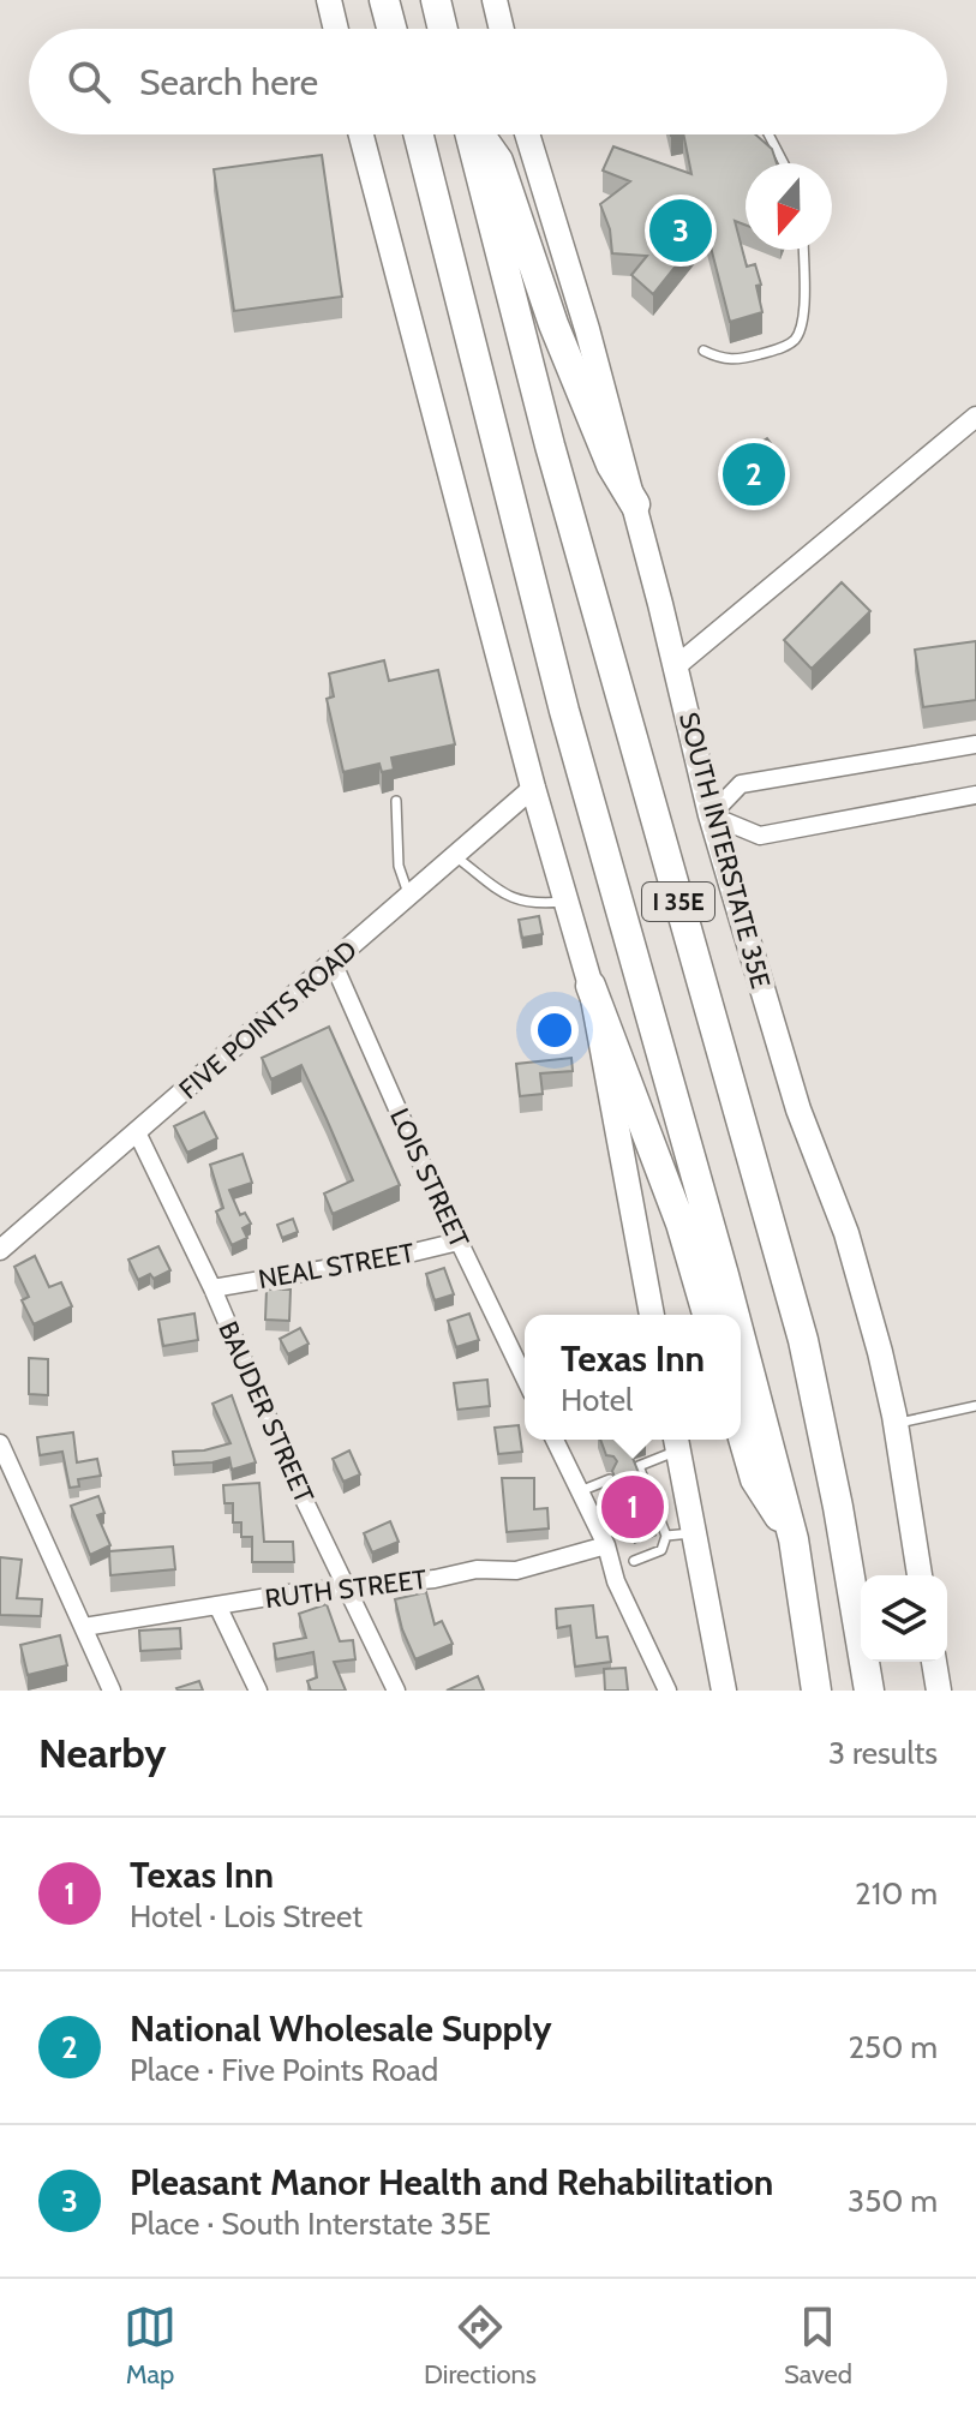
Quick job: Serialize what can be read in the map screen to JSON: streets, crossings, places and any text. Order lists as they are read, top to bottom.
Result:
{
  "streets": {
    "highway": ["I 35E"],
    "main road": ["SOUTH INTERSTATE 35E"],
    "street": [
      "FIVE POINTS ROAD",
      "LOIS STREET",
      "NEAL STREET",
      "BAUDER STREET",
      "RUTH STREET"
    ]
  },
  "crossings": [
    ["FIVE POINTS ROAD", "LOIS STREET"],
    ["FIVE POINTS ROAD", "BAUDER STREET"],
    ["LOIS STREET", "NEAL STREET"],
    ["NEAL STREET", "BAUDER STREET"],
    ["BAUDER STREET", "RUTH STREET"]
  ],
  "north": "bottom",
  "page": {
    "search": "Search here",
    "pins": ["3", "2", "1"],
    "popup": ["Texas Inn", "Hotel"],
    "heading": ["Nearby", "3 results"],
    "list": [
      {
        "mark": "1",
        "name": "Texas Inn",
        "note": "Hotel · Lois Street",
        "value": "210 m"
      },
      {
        "mark": "2",
        "name": "National Wholesale Supply",
        "note": "Place · Five Points Road",
        "value": "250 m"
      },
      {
        "mark": "3",
        "name": "Pleasant Manor Health and Rehabilitation",
        "note": "Place · South Interstate 35E",
        "value": "350 m"
      }
    ],
    "nav": ["Map", "Directions", "Saved"]
  }
}
